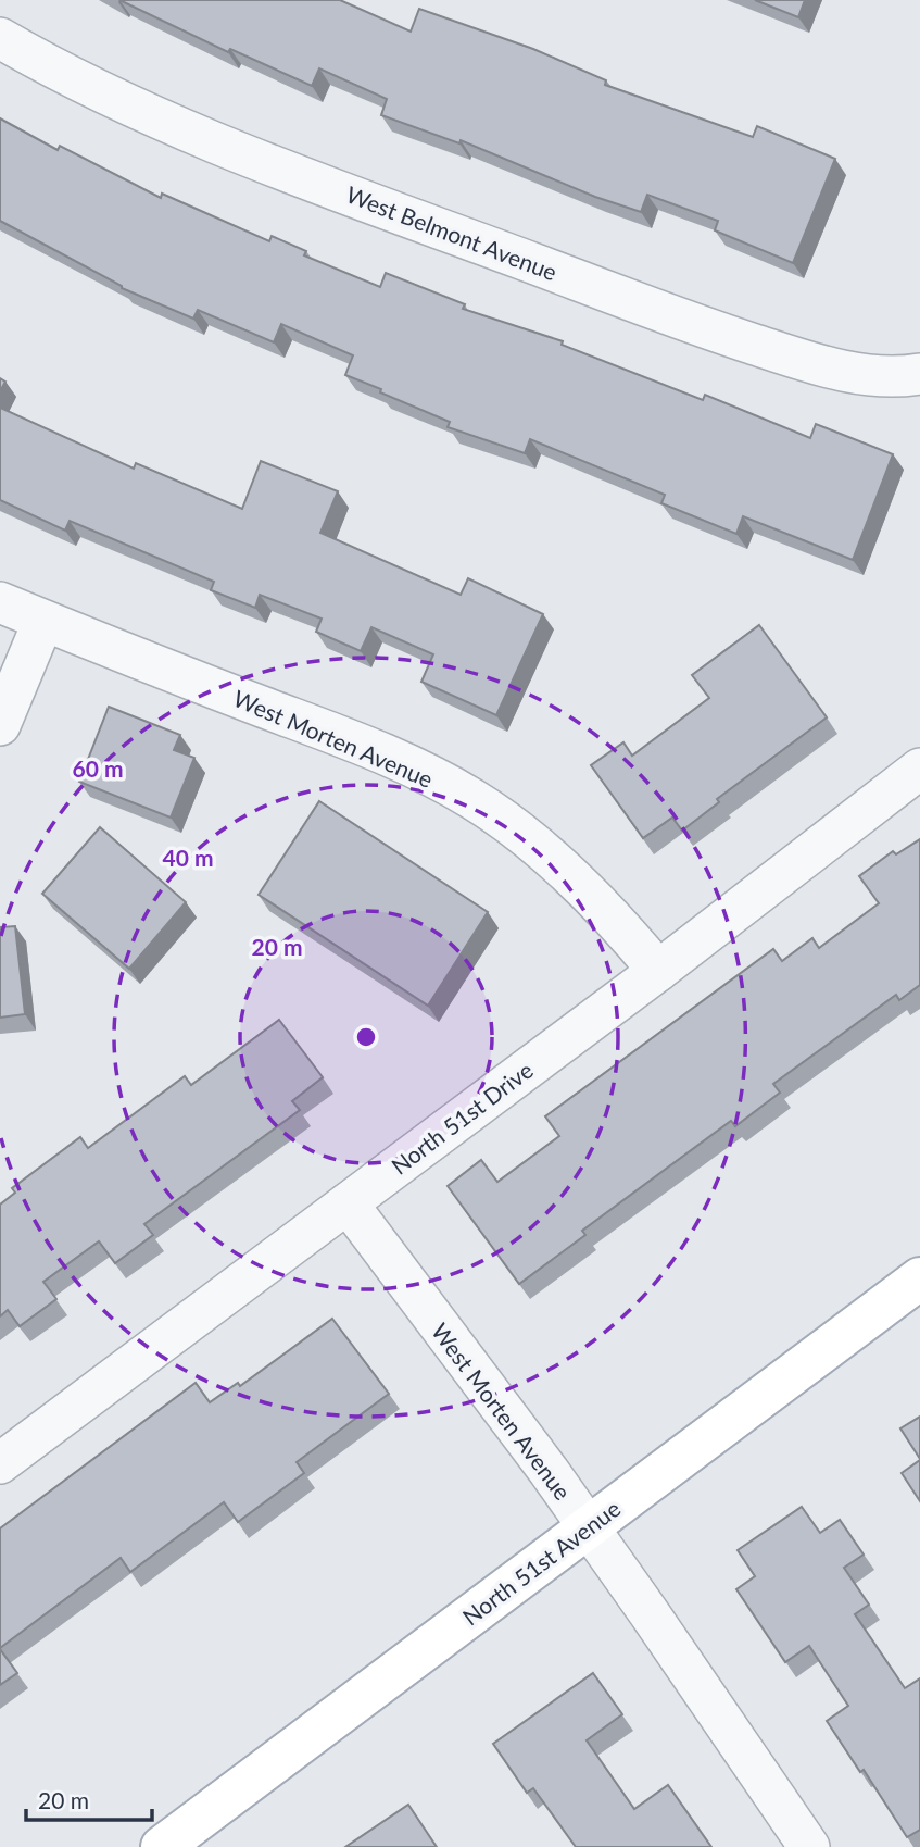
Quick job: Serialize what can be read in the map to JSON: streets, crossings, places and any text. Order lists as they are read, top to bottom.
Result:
{
  "streets": {
    "main road": ["North 51st Avenue"],
    "street": ["West Belmont Avenue", "West Morten Avenue", "North 51st Drive"]
  },
  "crossings": [
    ["West Morten Avenue", "North 51st Drive"],
    ["West Morten Avenue", "North 51st Avenue"]
  ],
  "scale_bar": "20 m",
  "rings": ["60 m", "40 m", "20 m"]
}
